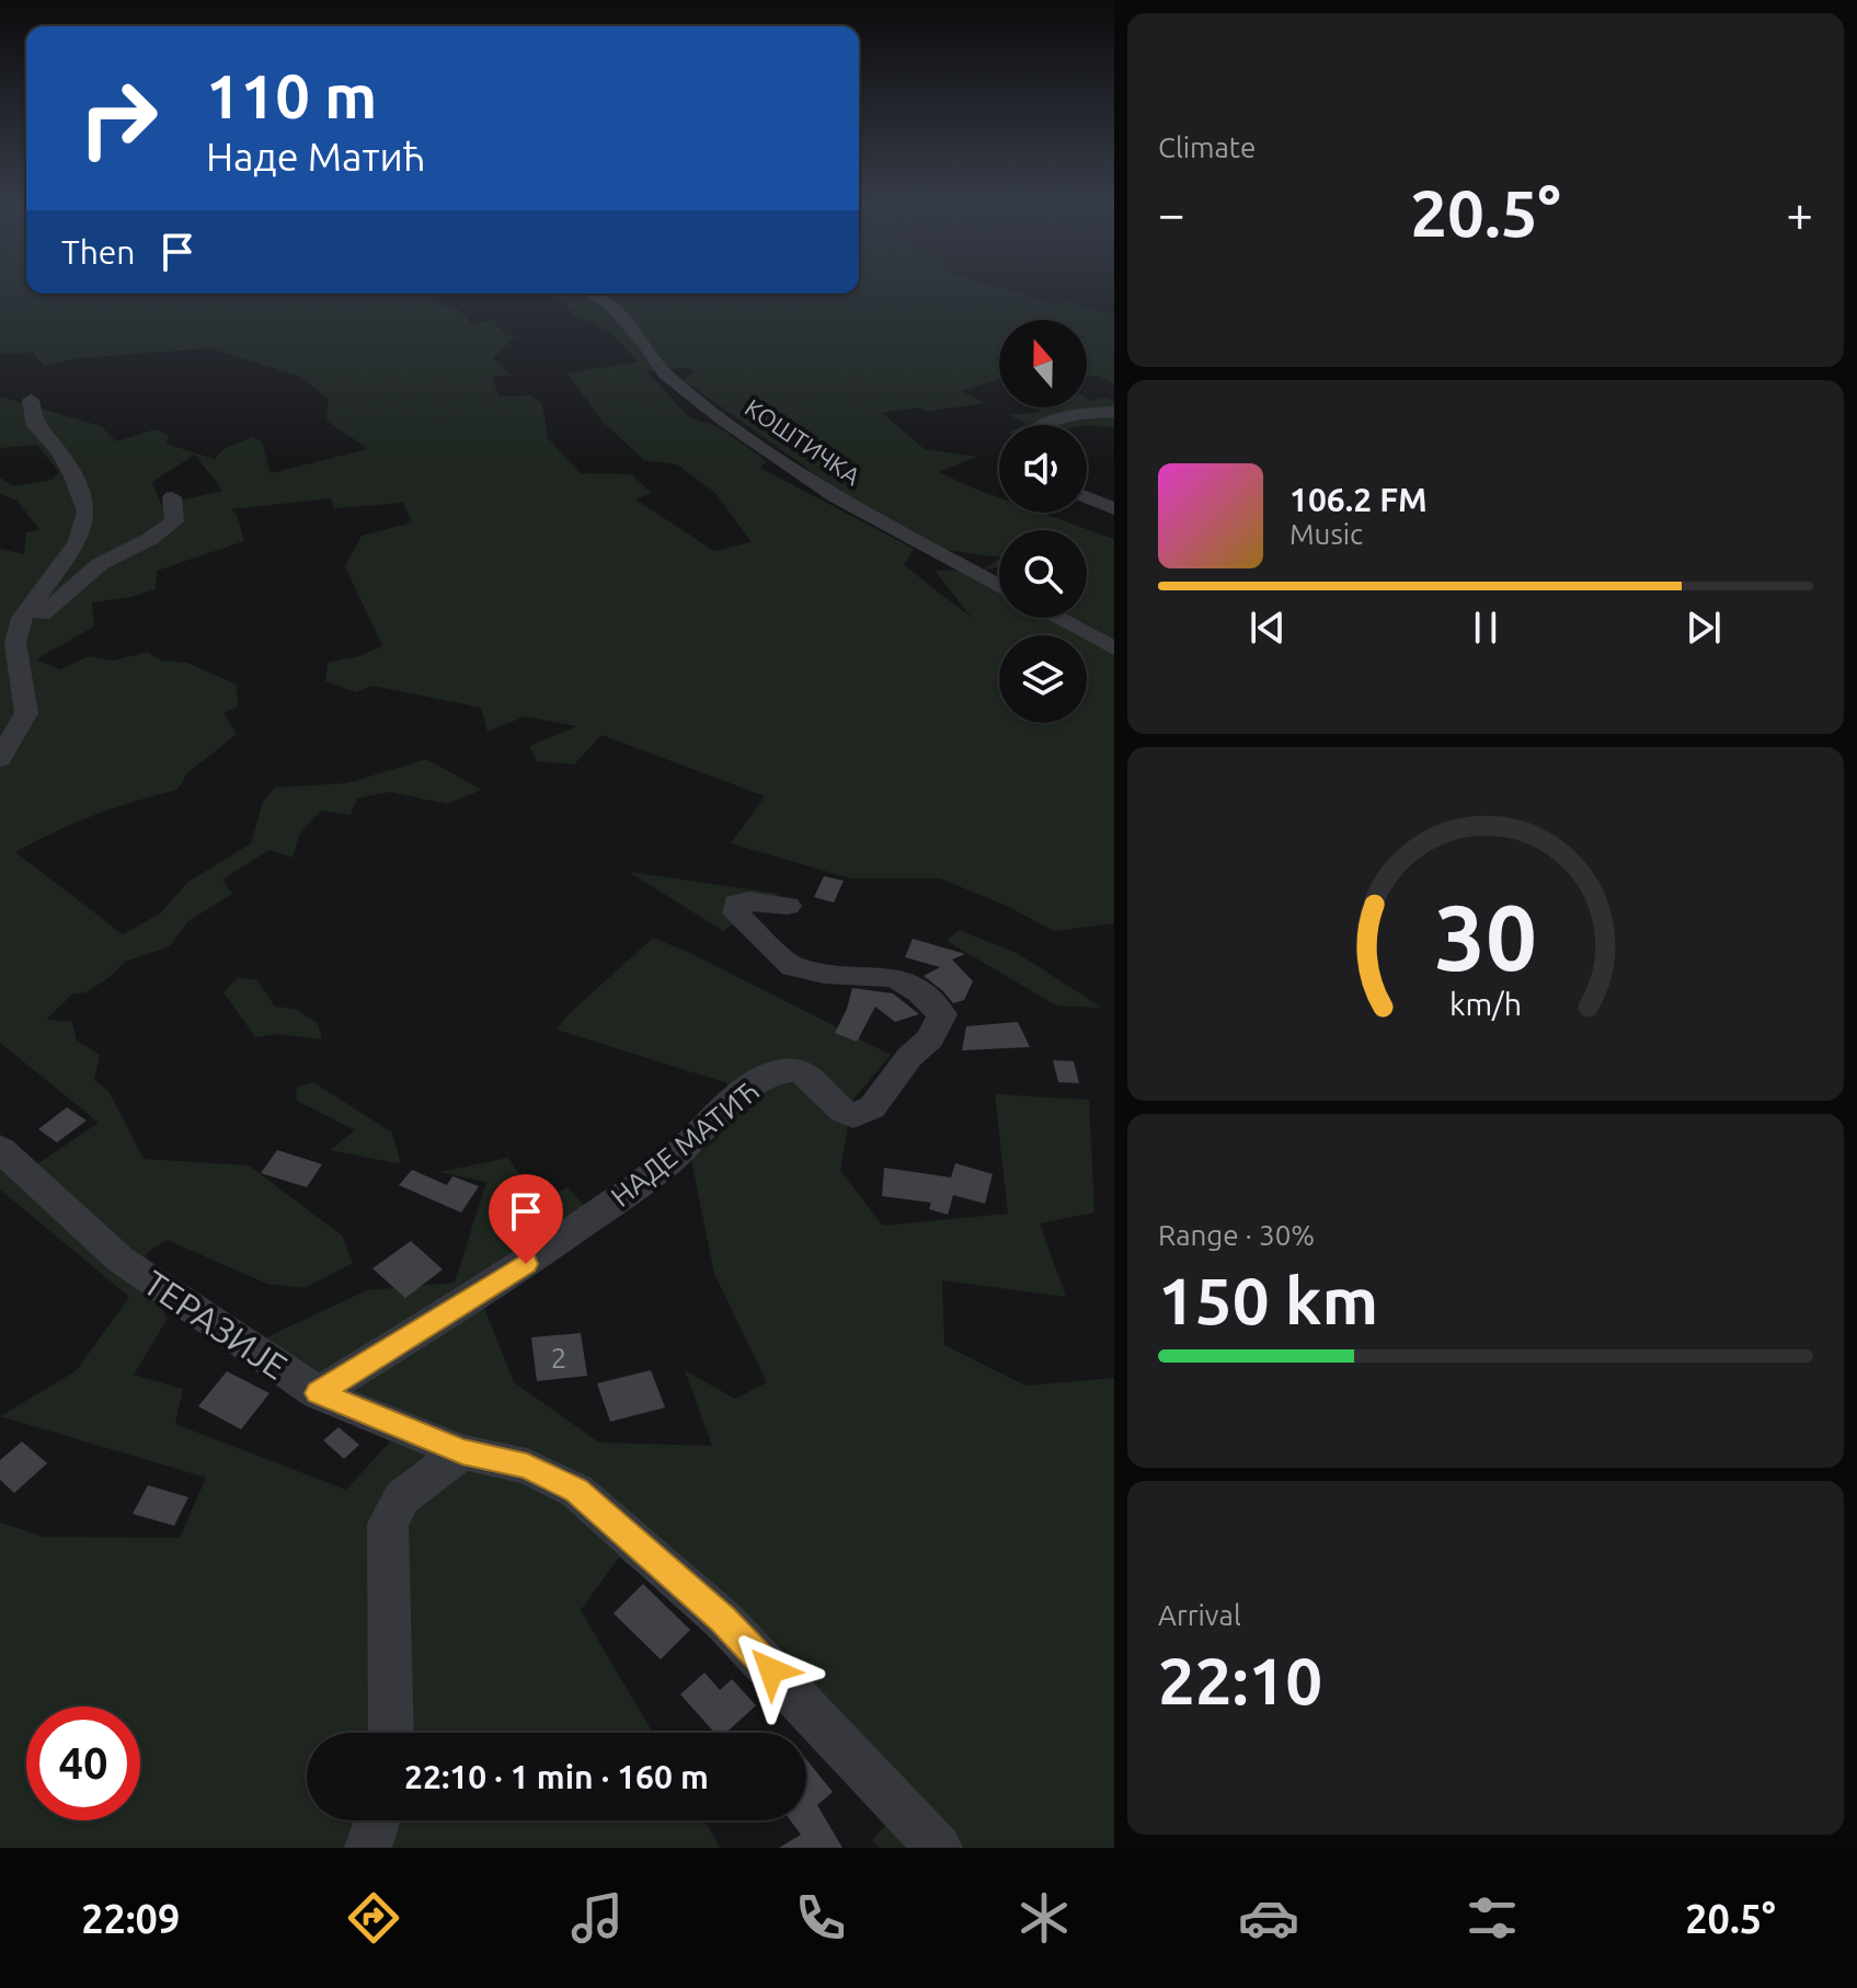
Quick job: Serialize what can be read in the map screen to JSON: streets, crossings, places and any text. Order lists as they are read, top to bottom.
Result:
{
  "streets": {
    "street": ["КОШТИЧКА", "НАДЕ МАТИЋ", "ТЕРАЗИЈЕ"]
  },
  "crossings": [
    ["НАДЕ МАТИЋ", "ТЕРАЗИЈЕ"]
  ],
  "house_numbers": ["2"],
  "north": "top",
  "page": {
    "tile": [
      "Climate",
      ["Range · 30%", "150 km"],
      ["Arrival", "22:10"]
    ],
    "turn": ["110 m", "Наде Матић"],
    "heat": ["−", "20.5°", "+"],
    "then": "Then",
    "song": ["106.2 FM", "Music"],
    "limit": "40",
    "trip": "22:10 · 1 min · 160 m",
    "tabs": ["22:09", "20.5°"],
    "gauge": ["30", "km/h"]
  }
}
